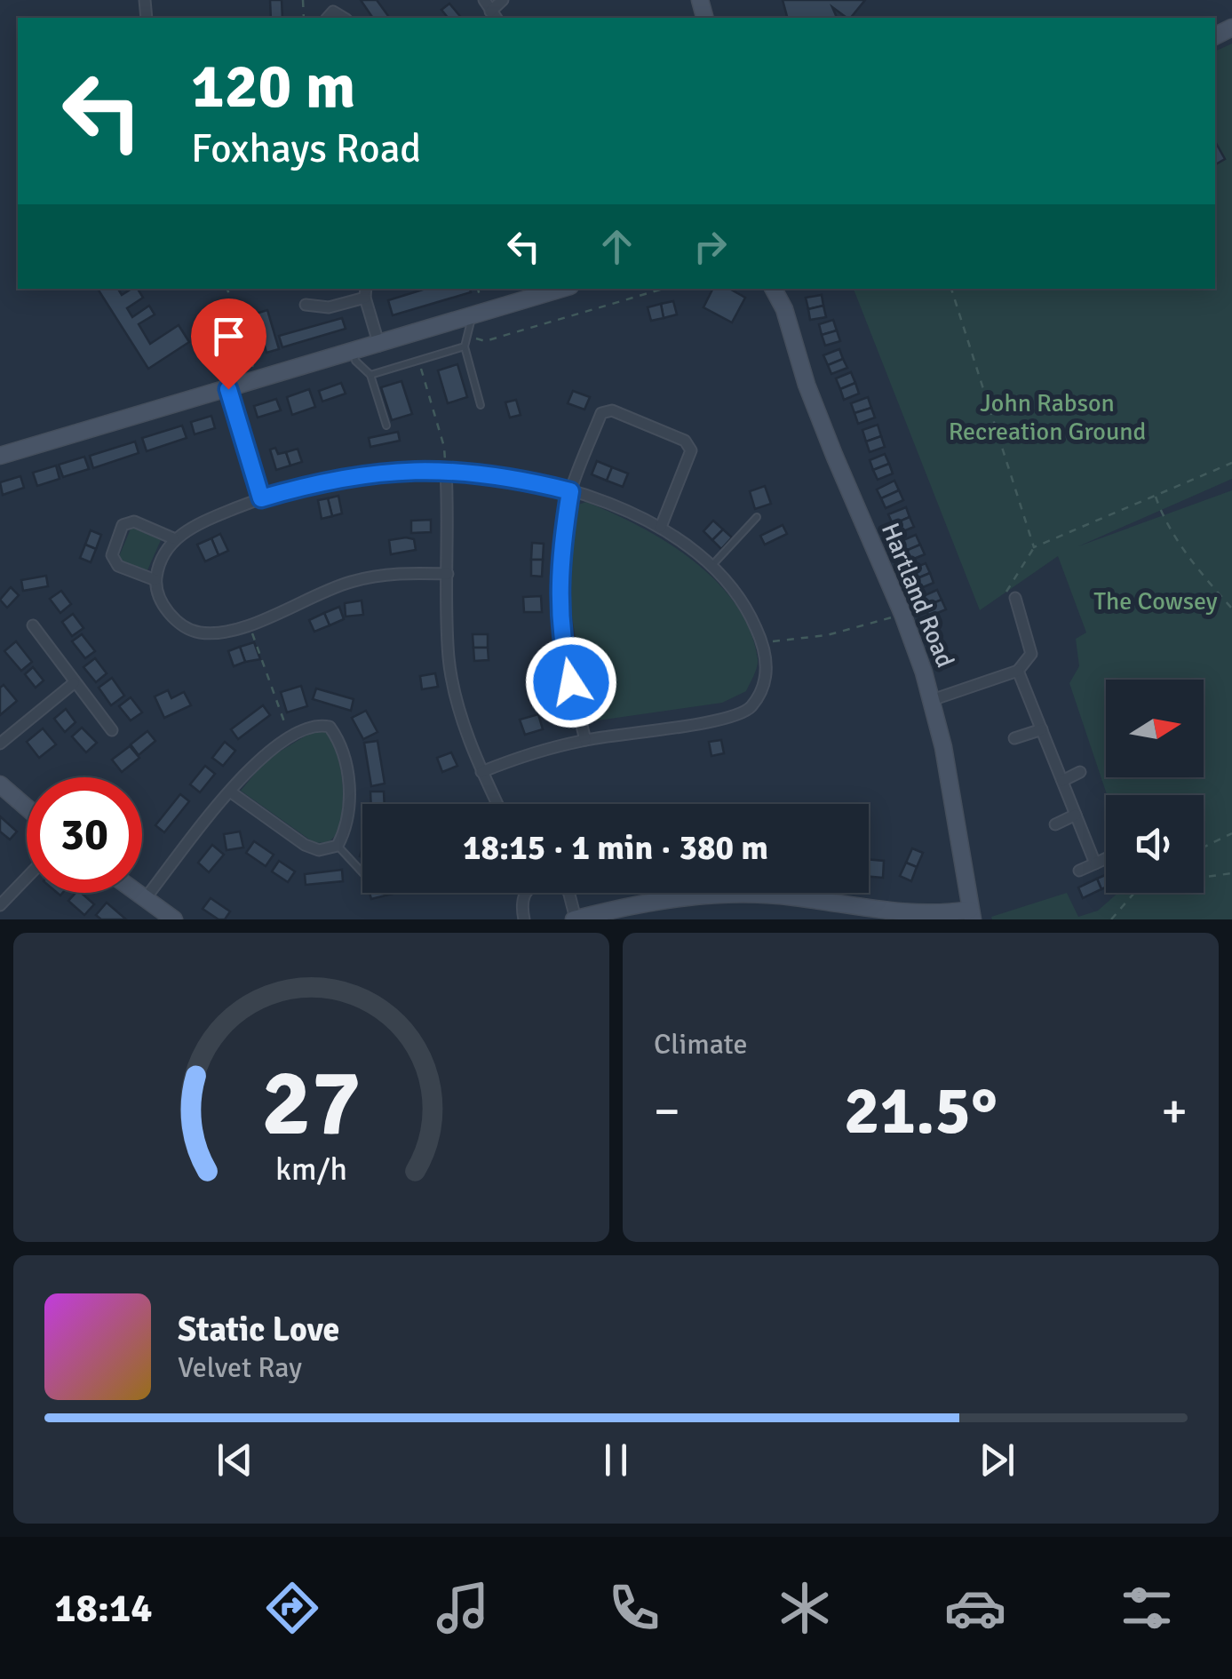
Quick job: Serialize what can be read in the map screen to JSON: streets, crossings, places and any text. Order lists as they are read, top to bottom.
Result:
{
  "streets": {
    "street": ["Hartland Road"]
  },
  "parks": ["John Rabson Recreation Ground", "The Cowsey"],
  "north": "right",
  "page": {
    "turn": ["120 m", "Foxhays Road"],
    "limit": "30",
    "trip": "18:15 · 1 min · 380 m",
    "tile": "Climate",
    "heat": ["−", "21.5°", "+"],
    "song": ["Static Love", "Velvet Ray"],
    "tabs": "18:14",
    "gauge": ["27", "km/h"]
  }
}
